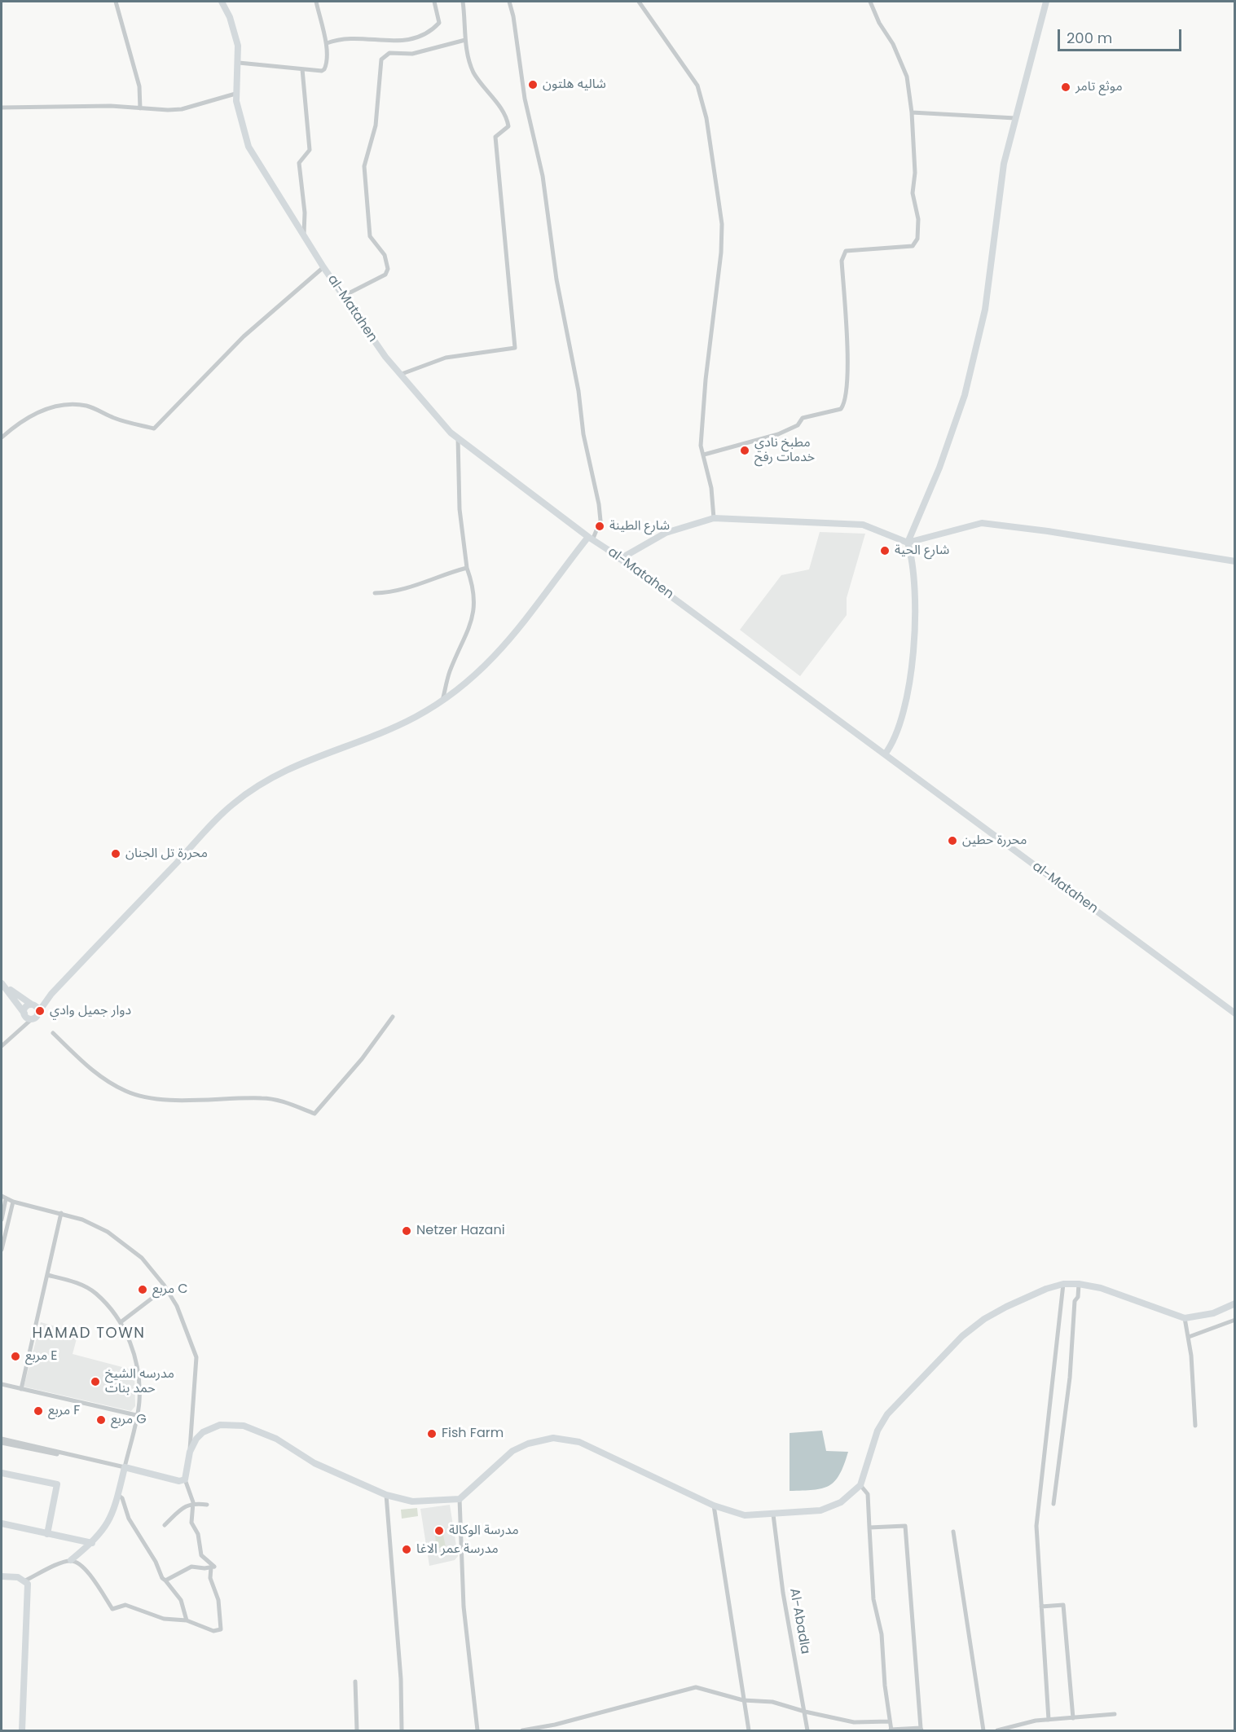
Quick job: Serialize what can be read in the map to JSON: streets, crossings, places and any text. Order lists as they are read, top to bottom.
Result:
{
  "streets": {
    "street": ["al-Matahen", "Al-Abadla"]
  },
  "districts": ["HAMAD TOWN"],
  "places": [
    "شاليه هلتون",
    "موثع تامر",
    "مطبخ نادي خدمات رفح",
    "شارع الطينة",
    "شارع الحية",
    "محررة حطين",
    "محررة تل الجنان",
    "دوار جميل وادي",
    "Netzer Hazani",
    "مربع C",
    "مربع E",
    "مدرسه الشيخ حمد بنات",
    "مربع F",
    "مربع G",
    "Fish Farm",
    "مدرسة الوكالة",
    "مدرسة عمر الاغا"
  ],
  "scale_bar": "200 m"
}
